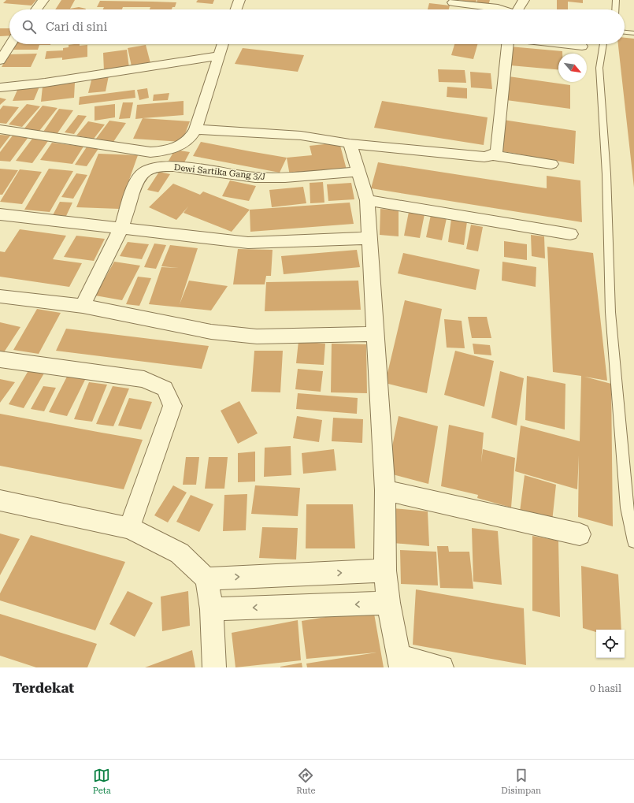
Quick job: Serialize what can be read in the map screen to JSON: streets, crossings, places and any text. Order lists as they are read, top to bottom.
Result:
{
  "streets": {
    "street": ["Dewi Sartika Gang 3/J"]
  },
  "north": "bottom right",
  "page": {
    "search": "Cari di sini",
    "heading": ["Terdekat", "0 hasil"],
    "nav": ["Peta", "Rute", "Disimpan"]
  }
}
